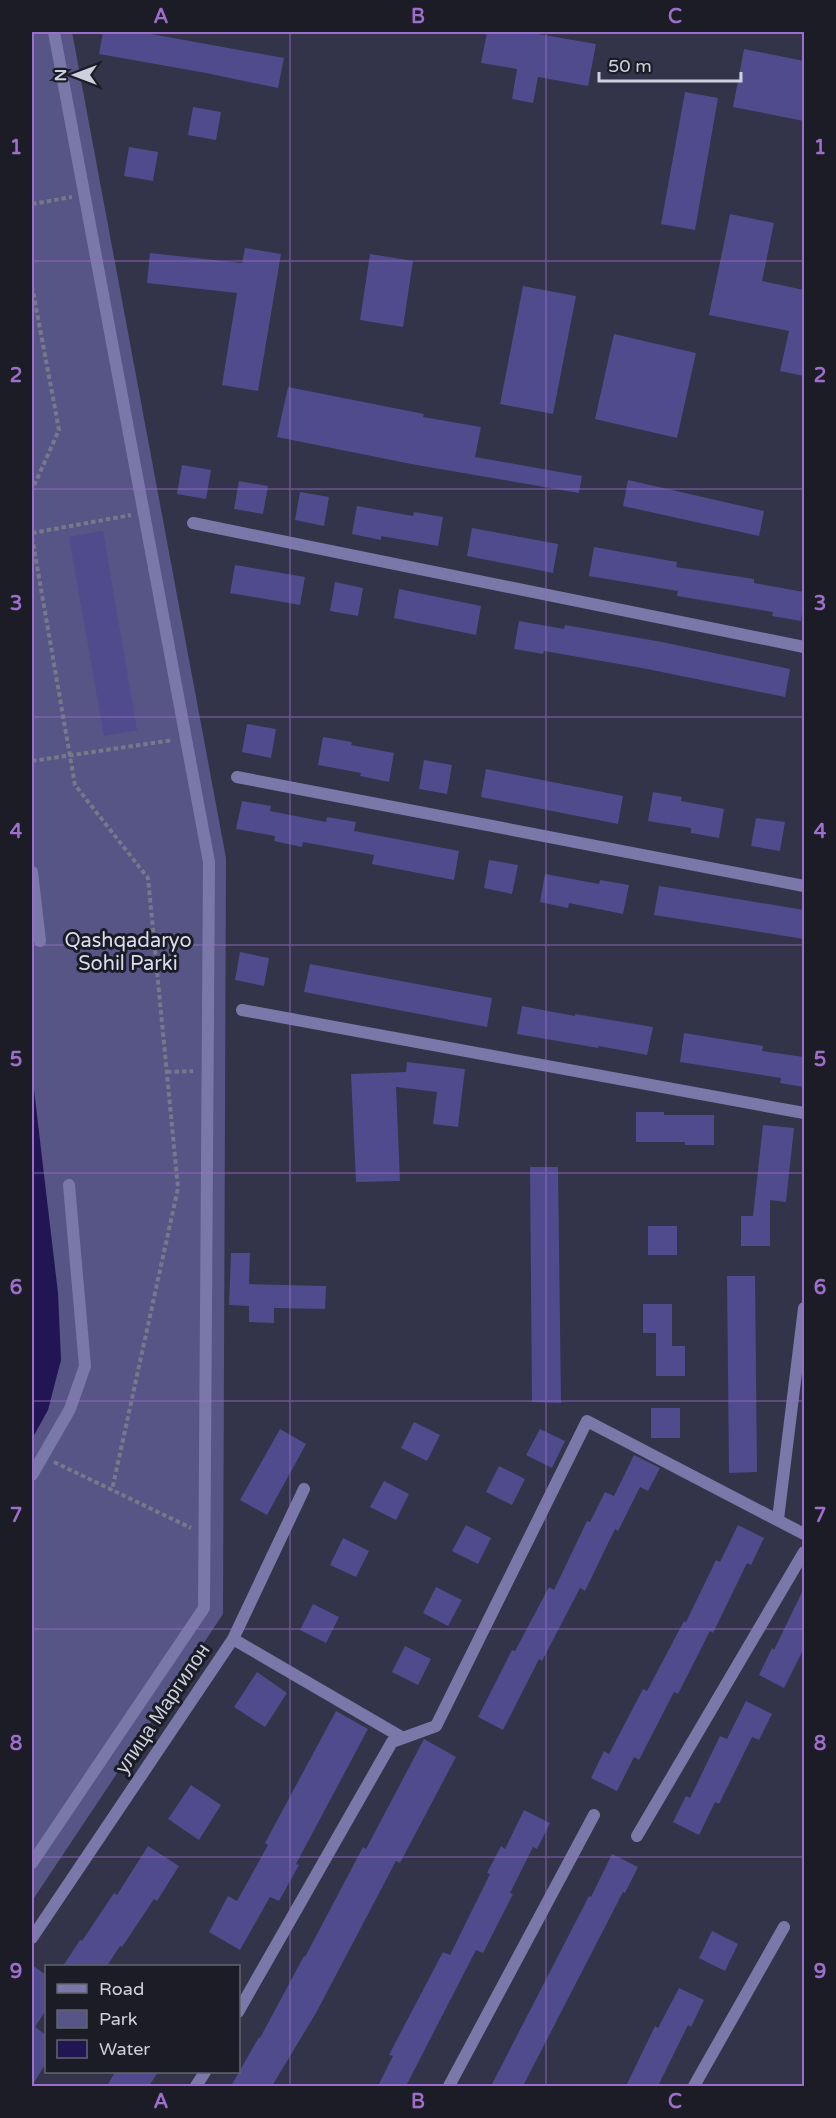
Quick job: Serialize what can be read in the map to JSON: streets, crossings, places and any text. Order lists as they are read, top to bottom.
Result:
{
  "streets": {
    "street": ["улица Маргилон"]
  },
  "parks": ["Qashqadaryo Sohil Parki"],
  "legend": ["Road", "Park", "Water"],
  "scale_bar": "50 m",
  "north": "left",
  "grid": {
    "columns": ["A", "B", "C"],
    "rows": [
      "1",
      "2",
      "3",
      "4",
      "5",
      "6",
      "7",
      "8",
      "9"
    ]
  }
}
